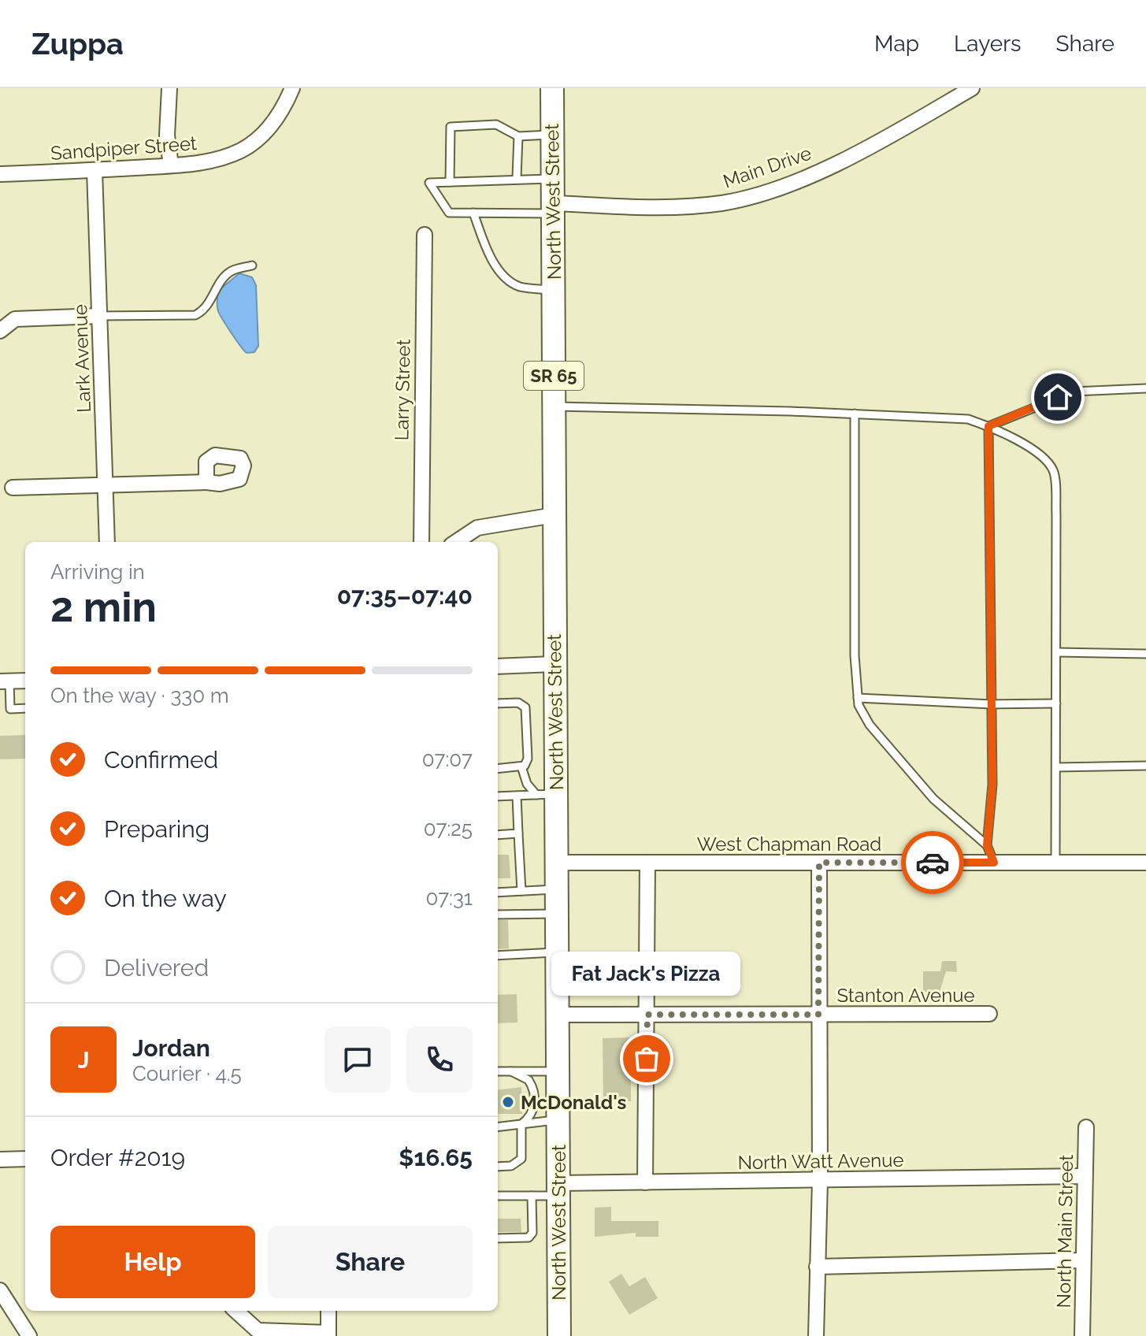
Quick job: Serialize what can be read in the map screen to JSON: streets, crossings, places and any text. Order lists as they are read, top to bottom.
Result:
{
  "streets": {
    "main road": ["North West Street", "SR 65"],
    "street": [
      "Sandpiper Street",
      "Main Drive",
      "Lark Avenue",
      "Larry Street",
      "West Chapman Road",
      "Stanton Avenue",
      "North Watt Avenue",
      "North Main Street"
    ]
  },
  "crossings": [
    ["Sandpiper Street", "Lark Avenue"],
    ["Main Drive", "North West Street"],
    ["North West Street", "West Chapman Road"],
    ["North West Street", "Stanton Avenue"],
    ["North West Street", "North Watt Avenue"],
    ["North Watt Avenue", "North Main Street"]
  ],
  "places": ["Fat Jack's Pizza", "McDonald's"],
  "page": {
    "header": "Zuppa",
    "nav": ["Map", "Layers", "Share"],
    "heading": ["2 min", "Arriving in", "07:35–07:40"],
    "panel": [
      "Jordan",
      "Courier · 4.5",
      "Order #2019",
      "$16.65"
    ],
    "bar": "On the way · 330 m",
    "list": [
      ["Confirmed", "07:07"],
      ["Preparing", "07:25"],
      ["On the way", "07:31"],
      "Delivered"
    ],
    "bubble": "Fat Jack's Pizza",
    "round": "J",
    "buttons": ["Help", "Share"]
  }
}
